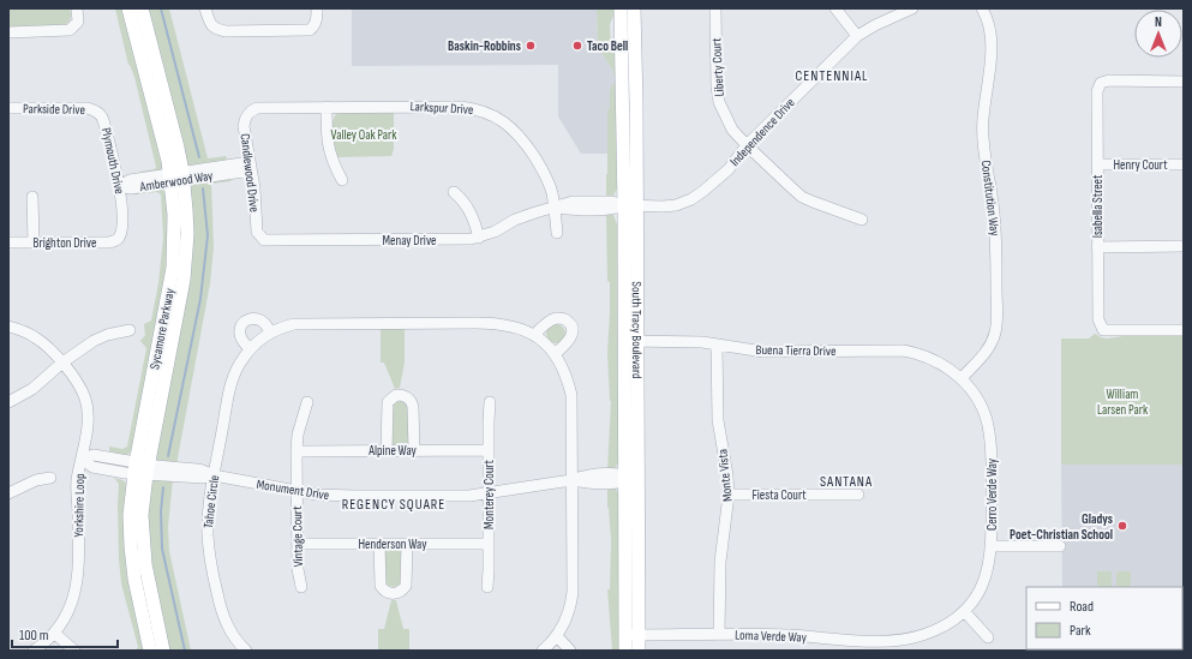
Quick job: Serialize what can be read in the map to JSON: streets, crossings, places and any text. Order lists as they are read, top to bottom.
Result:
{
  "streets": {
    "main road": ["Sycamore Parkway", "South Tracy Boulevard"],
    "street": [
      "Liberty Court",
      "Larkspur Drive",
      "Parkside Drive",
      "Independence Drive",
      "Plymouth Drive",
      "Henry Court",
      "Candlewood Drive",
      "Amberwood Way",
      "Constitution Way",
      "Isabella Street",
      "Menay Drive",
      "Brighton Drive",
      "Buena Tierra Drive",
      "Alpine Way",
      "Monte Vista",
      "Monument Drive",
      "Monterey Court",
      "Fiesta Court",
      "Cerro Verde Way",
      "Tahoe Circle",
      "Yorkshire Loop",
      "Vintage Court",
      "Henderson Way",
      "Loma Verde Way"
    ]
  },
  "crossings": [
    ["Liberty Court", "Independence Drive"],
    ["Larkspur Drive", "Candlewood Drive"],
    ["Larkspur Drive", "Menay Drive"],
    ["Parkside Drive", "Plymouth Drive"],
    ["Independence Drive", "Menay Drive"],
    ["Independence Drive", "South Tracy Boulevard"],
    ["Plymouth Drive", "Amberwood Way"],
    ["Plymouth Drive", "Brighton Drive"],
    ["Henry Court", "Isabella Street"],
    ["Candlewood Drive", "Amberwood Way"],
    ["Candlewood Drive", "Menay Drive"],
    ["Amberwood Way", "Sycamore Parkway"],
    ["Constitution Way", "Buena Tierra Drive"],
    ["Constitution Way", "Cerro Verde Way"],
    ["Menay Drive", "South Tracy Boulevard"],
    ["Sycamore Parkway", "Monument Drive"],
    ["South Tracy Boulevard", "Buena Tierra Drive"],
    ["South Tracy Boulevard", "Monument Drive"],
    ["South Tracy Boulevard", "Loma Verde Way"],
    ["Buena Tierra Drive", "Monte Vista"],
    ["Buena Tierra Drive", "Cerro Verde Way"],
    ["Alpine Way", "Monterey Court"],
    ["Alpine Way", "Vintage Court"],
    ["Monte Vista", "Fiesta Court"],
    ["Monte Vista", "Loma Verde Way"],
    ["Monument Drive", "Monterey Court"],
    ["Monument Drive", "Tahoe Circle"],
    ["Monument Drive", "Yorkshire Loop"],
    ["Monument Drive", "Vintage Court"],
    ["Monterey Court", "Henderson Way"],
    ["Cerro Verde Way", "Loma Verde Way"],
    ["Vintage Court", "Henderson Way"]
  ],
  "districts": ["CENTENNIAL", "SANTANA", "REGENCY SQUARE"],
  "parks": ["Valley Oak Park", "William Larsen Park"],
  "places": ["Baskin-Robbins", "Taco Bell", "Gladys Poet-Christian School"],
  "legend": ["Road", "Park"],
  "scale_bar": "100 m",
  "north": "top"
}
